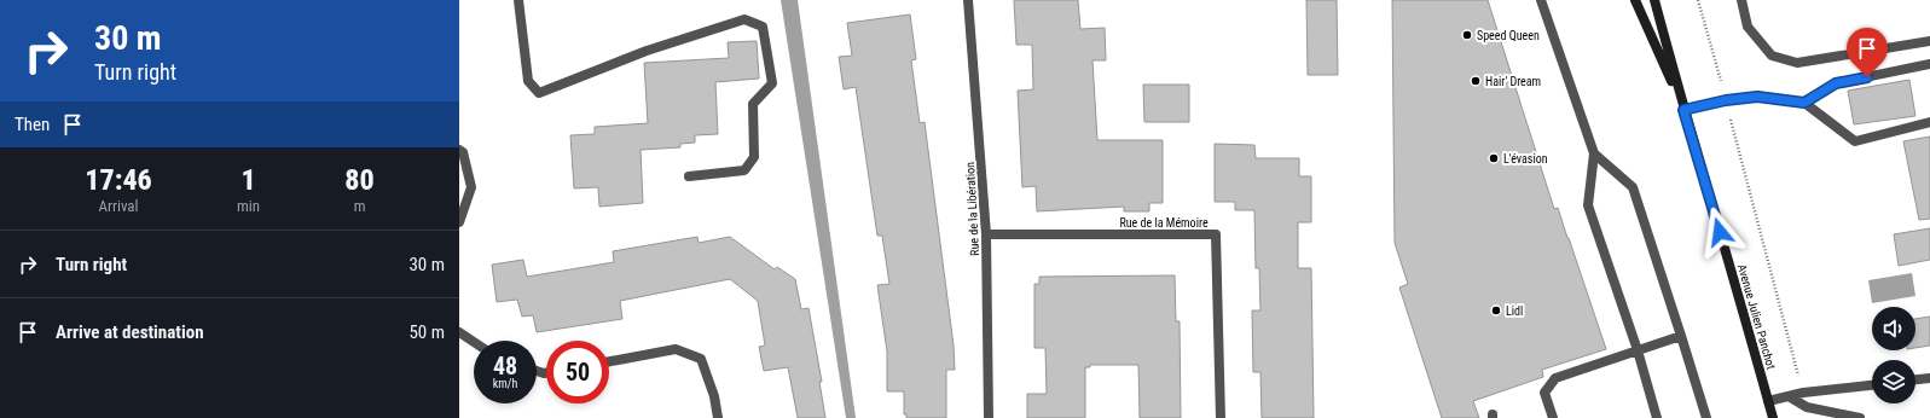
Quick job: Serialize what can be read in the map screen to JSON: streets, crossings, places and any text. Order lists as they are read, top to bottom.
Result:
{
  "streets": {
    "main road": ["Avenue Julien Panchot"],
    "street": ["Rue de la Libération", "Rue de la Mémoire"]
  },
  "crossings": [
    ["Rue de la Libération", "Rue de la Mémoire"]
  ],
  "places": [
    "Speed Queen",
    "Hair' Dream",
    "L'évasion",
    "Lidl"
  ],
  "page": {
    "turn": ["30 m", "Turn right"],
    "then": "Then",
    "eta": [
      "17:46",
      "Arrival",
      "1",
      "min",
      "80",
      "m"
    ],
    "list": [
      {
        "name": "Turn right",
        "value": "30 m"
      },
      {
        "name": "Arrive at destination",
        "value": "50 m"
      }
    ],
    "speed": "48 km/h",
    "limit": "50"
  }
}
